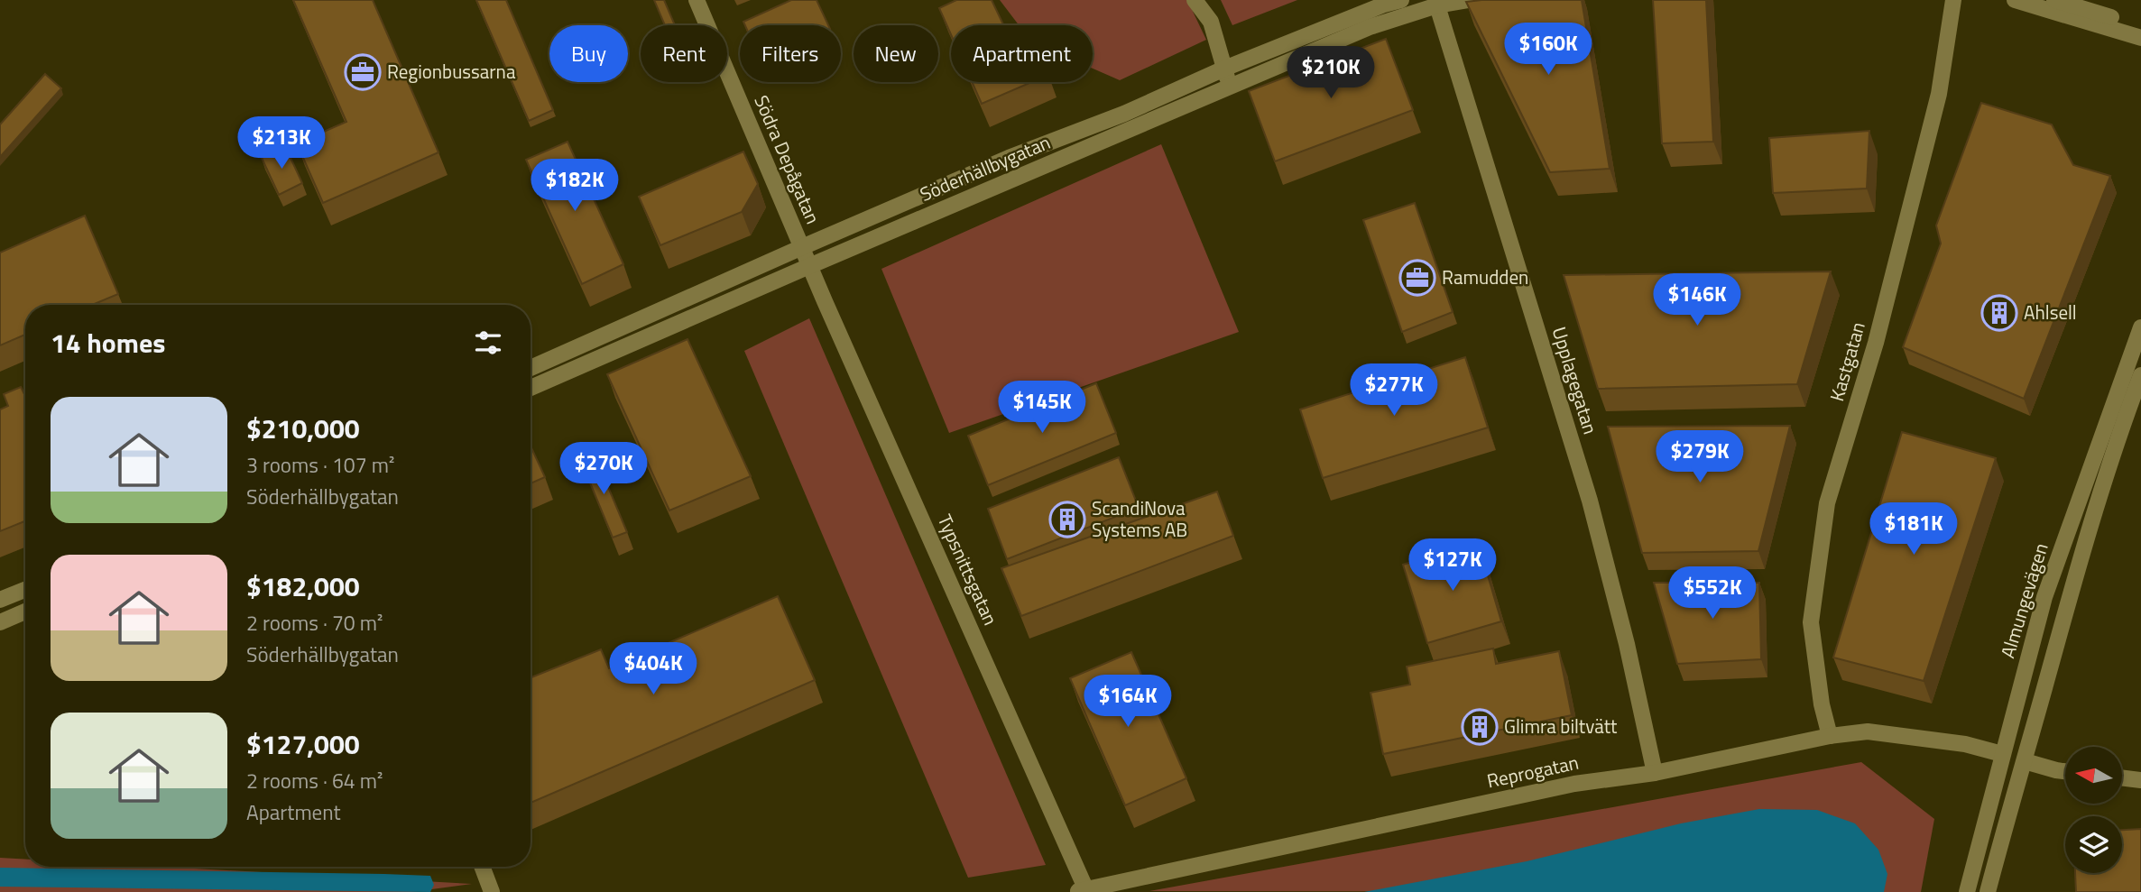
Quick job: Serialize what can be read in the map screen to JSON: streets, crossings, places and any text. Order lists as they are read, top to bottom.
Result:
{
  "streets": {
    "street": [
      "Södra Depågatan",
      "Söderhällbygatan",
      "Kastgatan",
      "Upplagegatan",
      "Typsnittsgatan",
      "Almungevägen",
      "Reprogatan"
    ]
  },
  "crossings": [
    ["Södra Depågatan", "Söderhällbygatan"],
    ["Södra Depågatan", "Typsnittsgatan"],
    ["Söderhällbygatan", "Upplagegatan"],
    ["Söderhällbygatan", "Typsnittsgatan"],
    ["Kastgatan", "Reprogatan"],
    ["Upplagegatan", "Reprogatan"],
    ["Typsnittsgatan", "Reprogatan"],
    ["Almungevägen", "Reprogatan"]
  ],
  "places": {
    "office": ["Regionbussarna", "Ramudden"],
    "building": ["Ahlsell", "ScandiNova Systems AB", "Glimra biltvätt"]
  },
  "north": "left",
  "page": {
    "price": [
      "$160K",
      "$210K",
      "$213K",
      "$182K",
      "$146K",
      "$277K",
      "$145K",
      "$279K",
      "$270K",
      "$181K",
      "$127K",
      "$552K",
      "$404K",
      "$164K"
    ],
    "chip": [
      "Buy",
      "Rent",
      "Filters",
      "New",
      "Apartment"
    ],
    "heading": "14 homes",
    "list": [
      {
        "name": "$210,000",
        "note": "3 rooms · 107 m² · Söderhällbygatan"
      },
      {
        "name": "$182,000",
        "note": "2 rooms · 70 m² · Söderhällbygatan"
      },
      {
        "name": "$127,000",
        "note": "2 rooms · 64 m² · Apartment"
      }
    ]
  }
}
